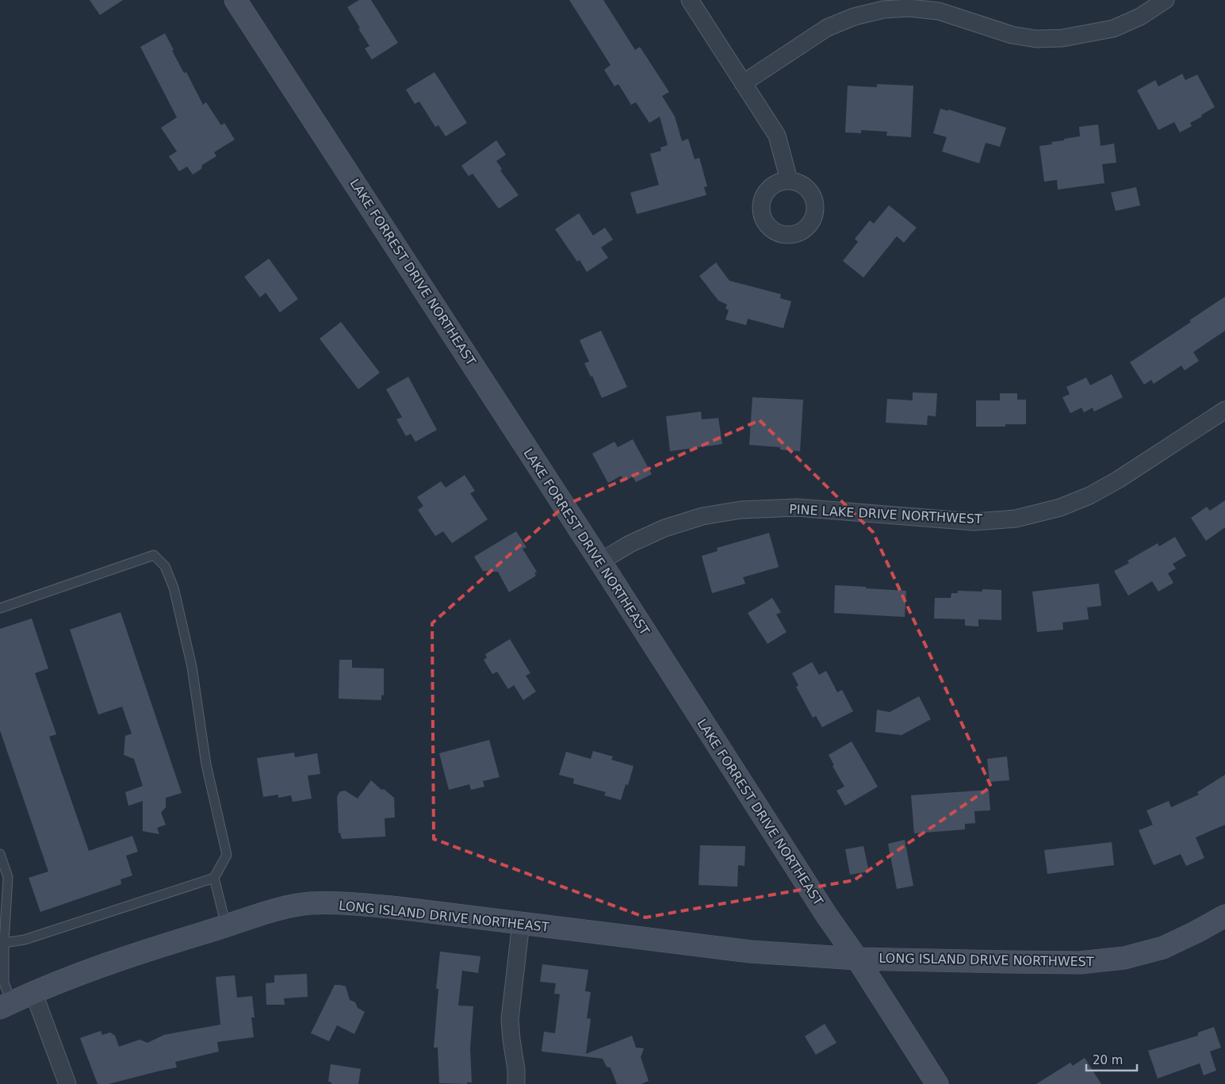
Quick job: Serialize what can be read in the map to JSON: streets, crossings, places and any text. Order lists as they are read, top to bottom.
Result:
{
  "streets": {
    "street": [
      "LAKE FORREST DRIVE NORTHEAST",
      "PINE LAKE DRIVE NORTHWEST",
      "LONG ISLAND DRIVE NORTHEAST",
      "LONG ISLAND DRIVE NORTHWEST"
    ]
  },
  "crossings": [
    ["LAKE FORREST DRIVE NORTHEAST", "PINE LAKE DRIVE NORTHWEST"],
    ["LAKE FORREST DRIVE NORTHEAST", "LONG ISLAND DRIVE NORTHEAST"],
    ["LAKE FORREST DRIVE NORTHEAST", "LONG ISLAND DRIVE NORTHWEST"],
    ["LONG ISLAND DRIVE NORTHEAST", "LONG ISLAND DRIVE NORTHWEST"]
  ],
  "scale_bar": "20 m"
}
